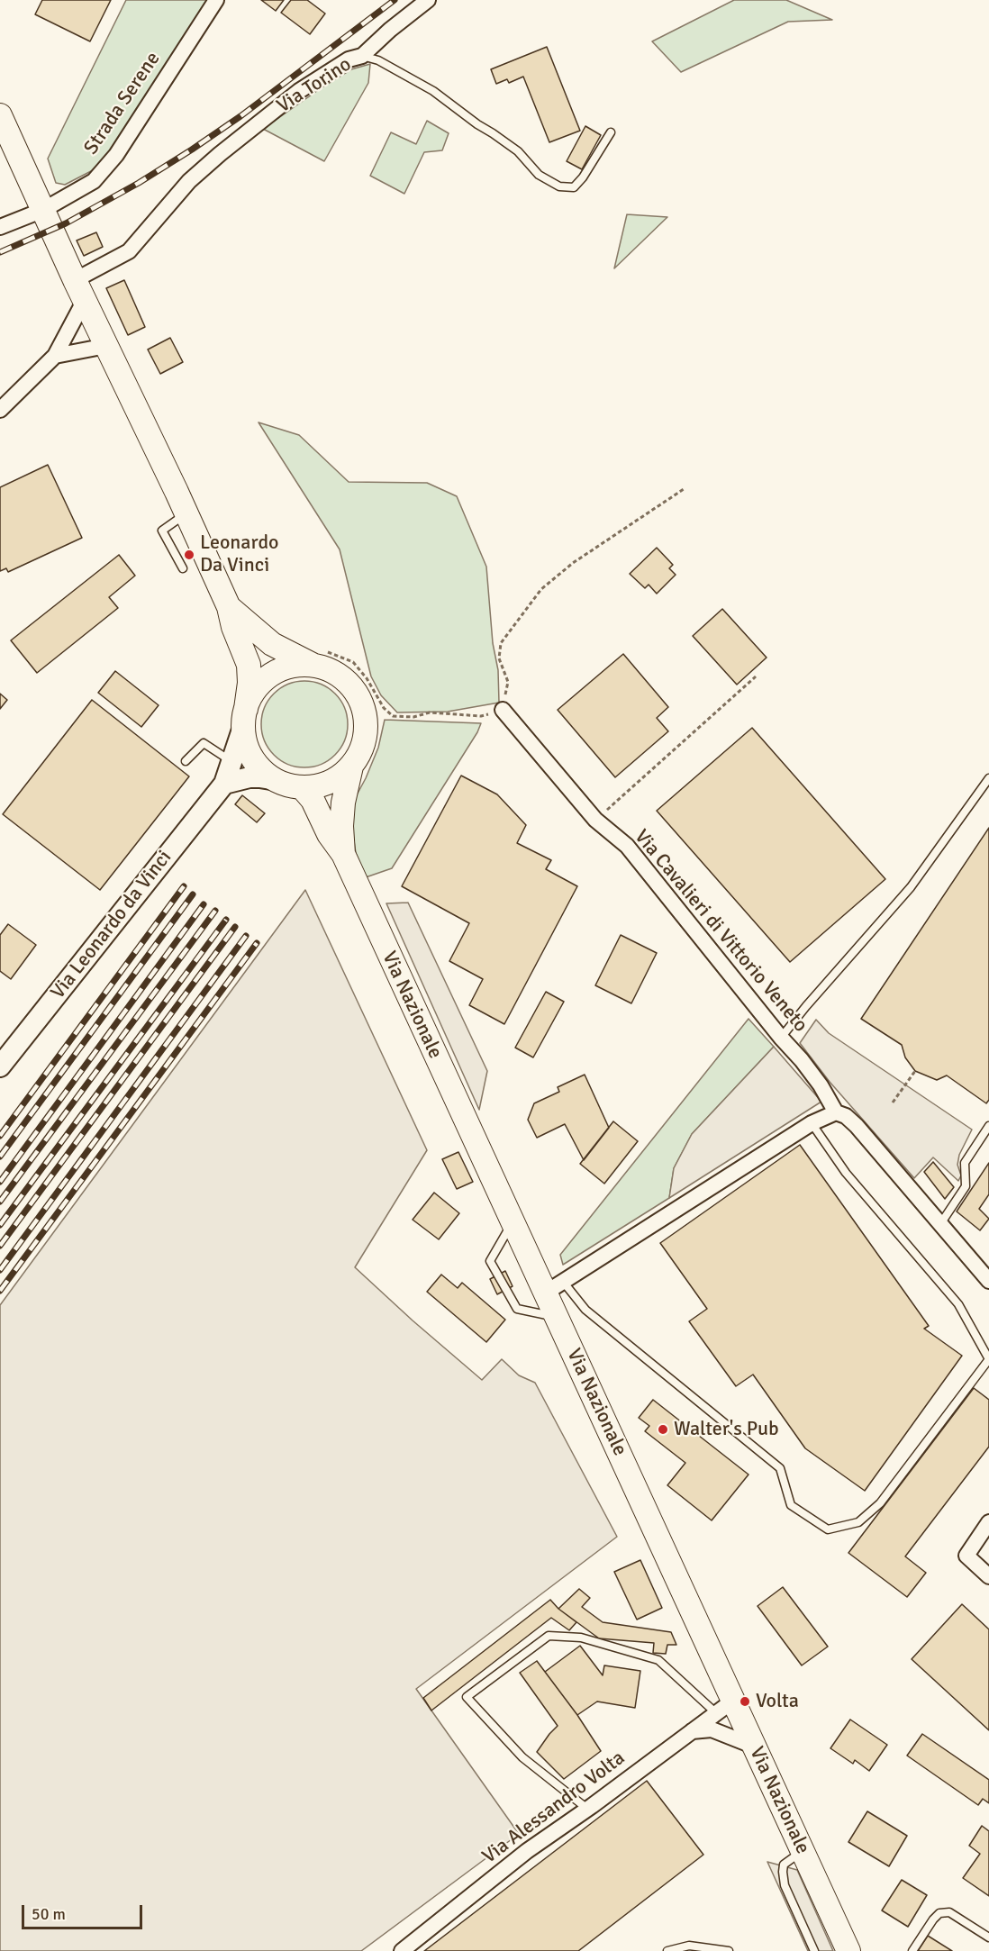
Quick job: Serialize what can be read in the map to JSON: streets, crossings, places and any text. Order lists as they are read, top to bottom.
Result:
{
  "streets": {
    "main road": ["Via Nazionale"],
    "street": [
      "Via Torino",
      "Strada Serene",
      "Via Leonardo da Vinci",
      "Via Cavalieri di Vittorio Veneto",
      "Via Alessandro Volta"
    ]
  },
  "crossings": [
    ["Via Leonardo da Vinci", "Via Nazionale"],
    ["Via Nazionale", "Via Alessandro Volta"]
  ],
  "places": ["Leonardo Da Vinci", "Walter's Pub", "Volta"],
  "scale_bar": "50 m"
}
